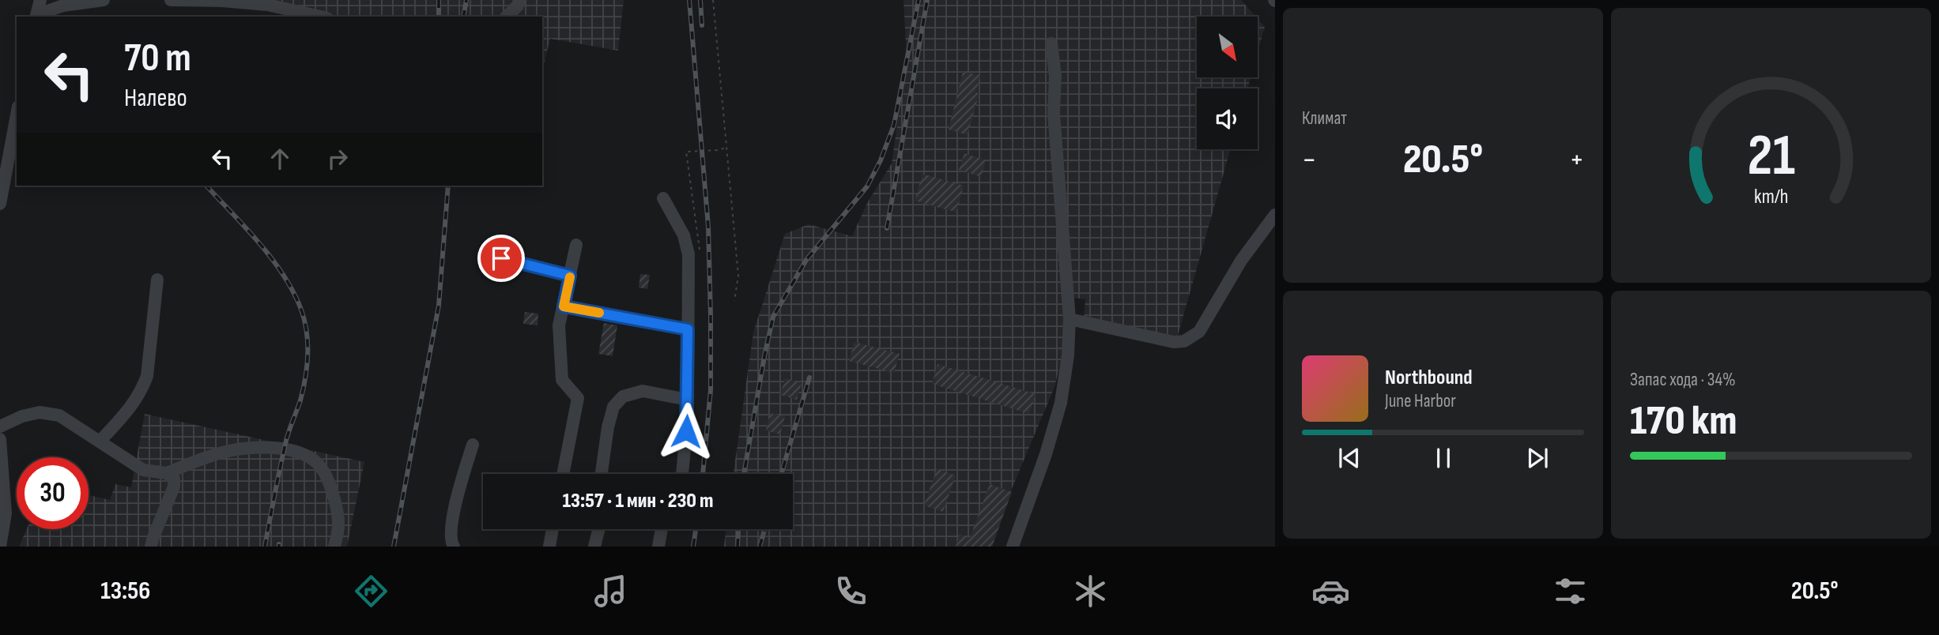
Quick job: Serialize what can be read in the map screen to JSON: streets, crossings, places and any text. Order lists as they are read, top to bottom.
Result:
{
  "north": "bottom right",
  "page": {
    "tile": [
      "Климат",
      ["Запас хода · 34%", "170 km"]
    ],
    "turn": ["70 m", "Налево"],
    "heat": ["−", "20.5°", "+"],
    "song": ["Northbound", "June Harbor"],
    "limit": "30",
    "trip": "13:57 · 1 мин · 230 m",
    "tabs": ["13:56", "20.5°"],
    "gauge": ["21", "km/h"]
  }
}
